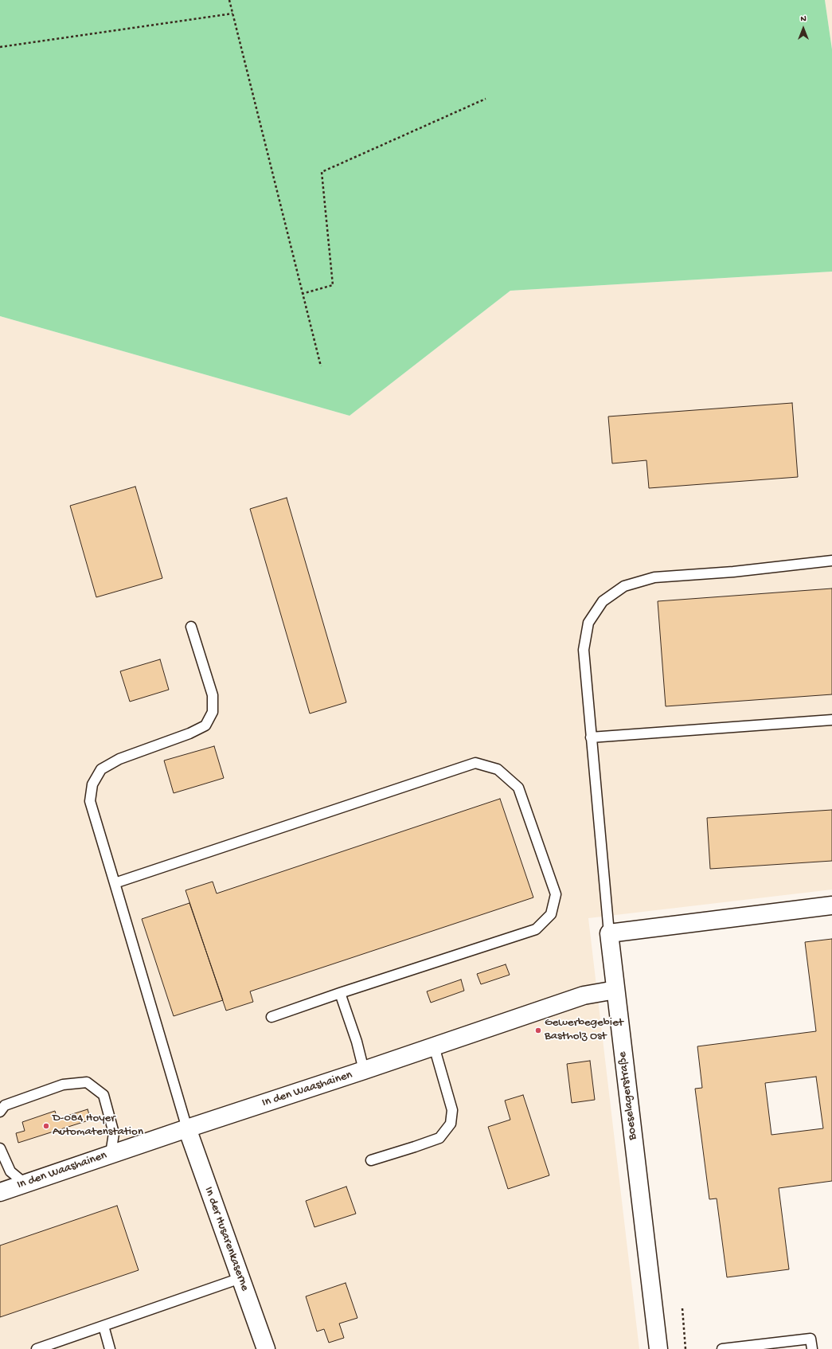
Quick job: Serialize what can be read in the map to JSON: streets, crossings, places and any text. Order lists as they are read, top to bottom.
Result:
{
  "streets": {
    "street": ["In den Waashainen", "Boeselagerstraße", "In der Husarenkaserne"]
  },
  "crossings": [
    ["In den Waashainen", "Boeselagerstraße"],
    ["In den Waashainen", "In der Husarenkaserne"]
  ],
  "places": ["Gewerbegebiet Bastholz Ost", "D-084 Hoyer Automatenstation"],
  "north": "top"
}
